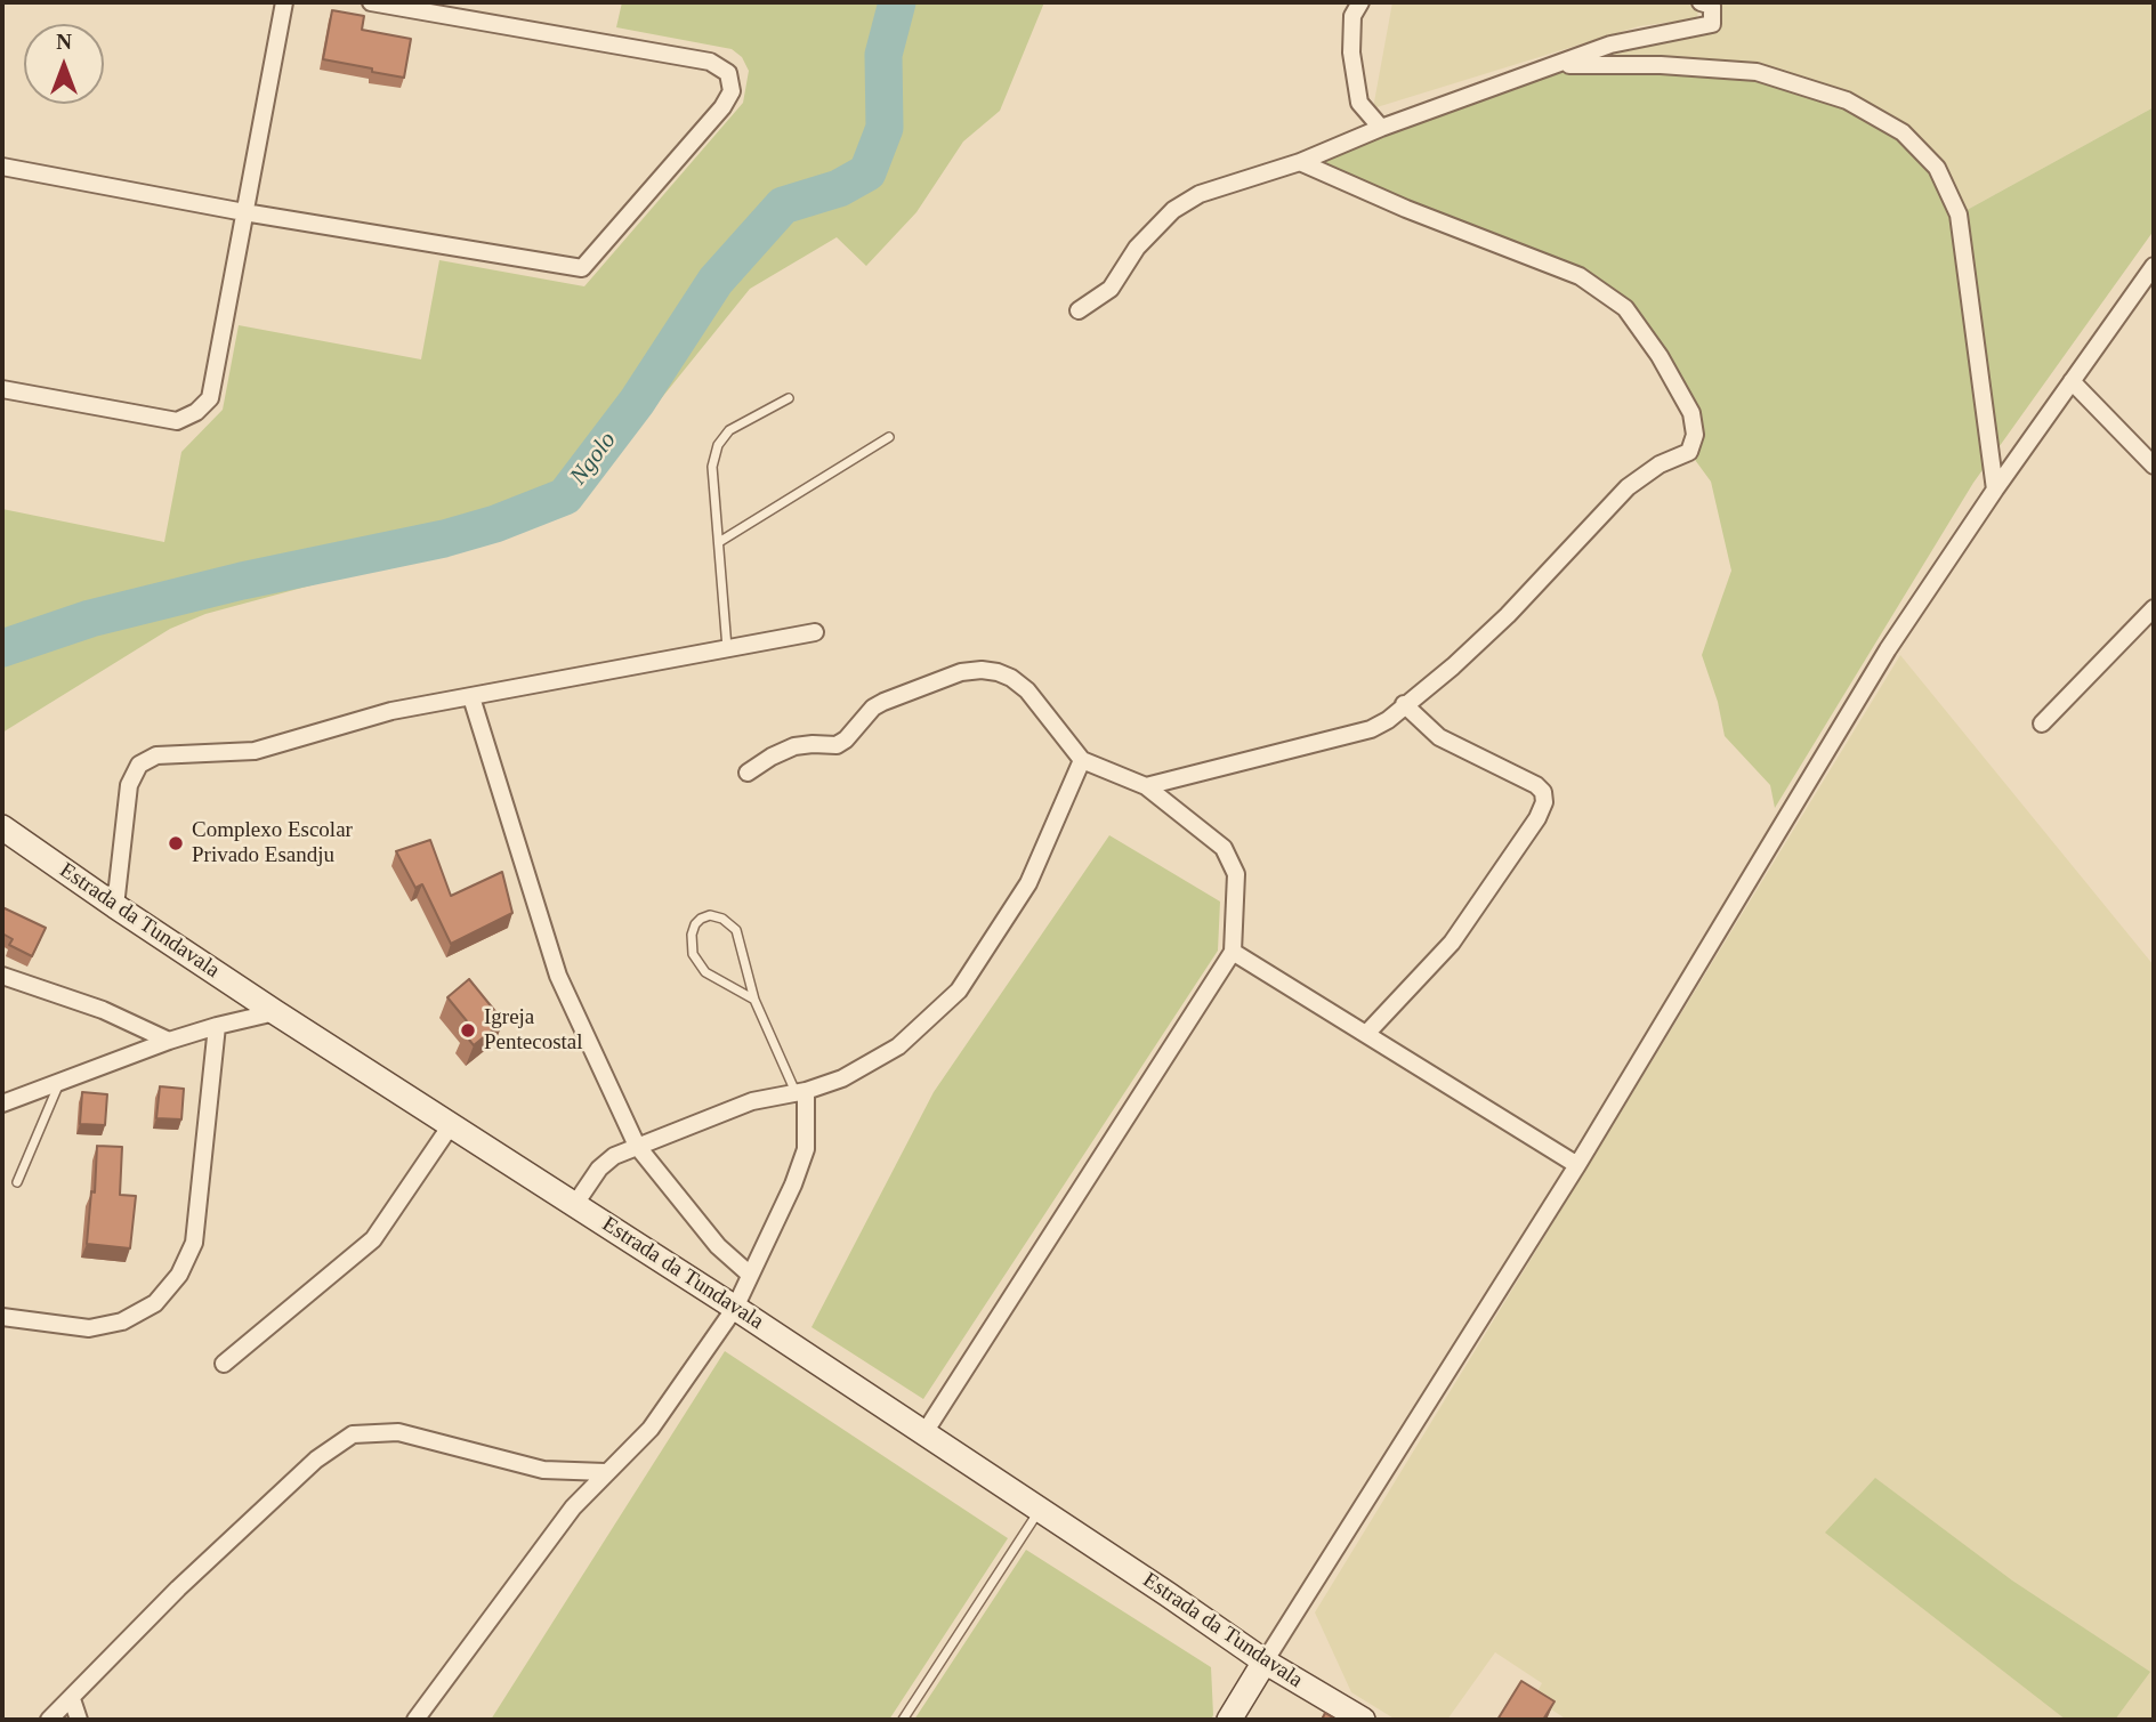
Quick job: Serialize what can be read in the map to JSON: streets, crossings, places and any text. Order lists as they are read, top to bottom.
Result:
{
  "streets": {
    "main road": ["Estrada da Tundavala"]
  },
  "water": ["Ngolo"],
  "places": ["Complexo Escolar Privado Esandju", "Igreja Pentecostal"],
  "north": "top"
}
